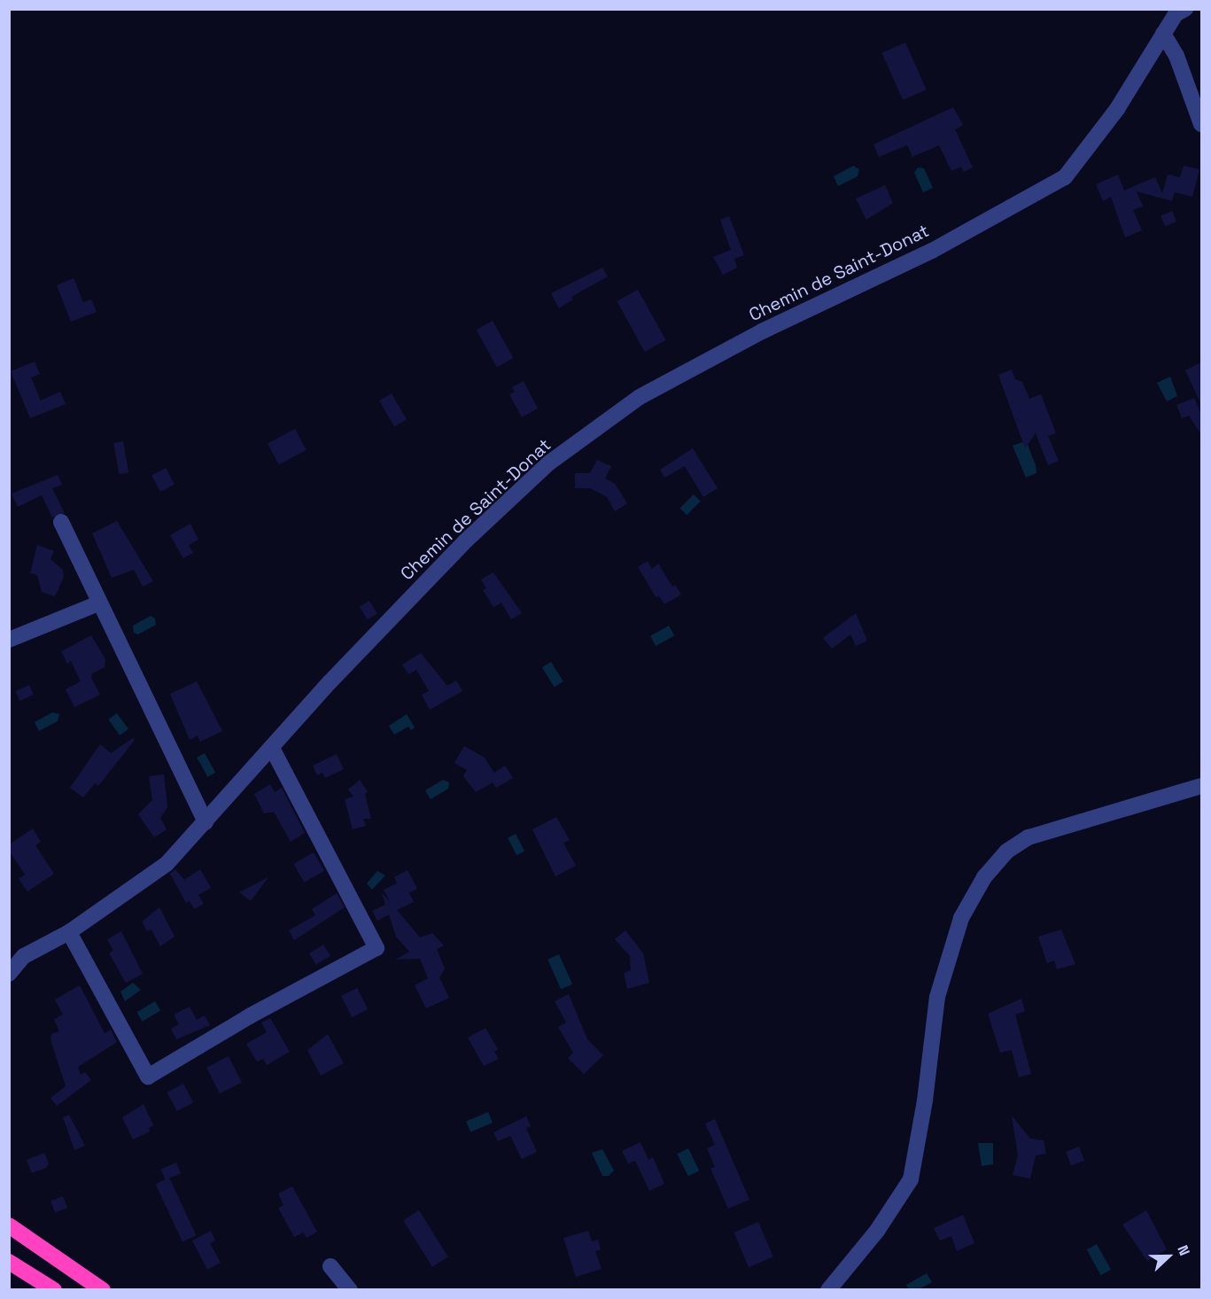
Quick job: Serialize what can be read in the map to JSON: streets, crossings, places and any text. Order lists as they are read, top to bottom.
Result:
{
  "streets": {
    "street": ["Chemin de Saint-Donat"]
  },
  "north": "right"
}
